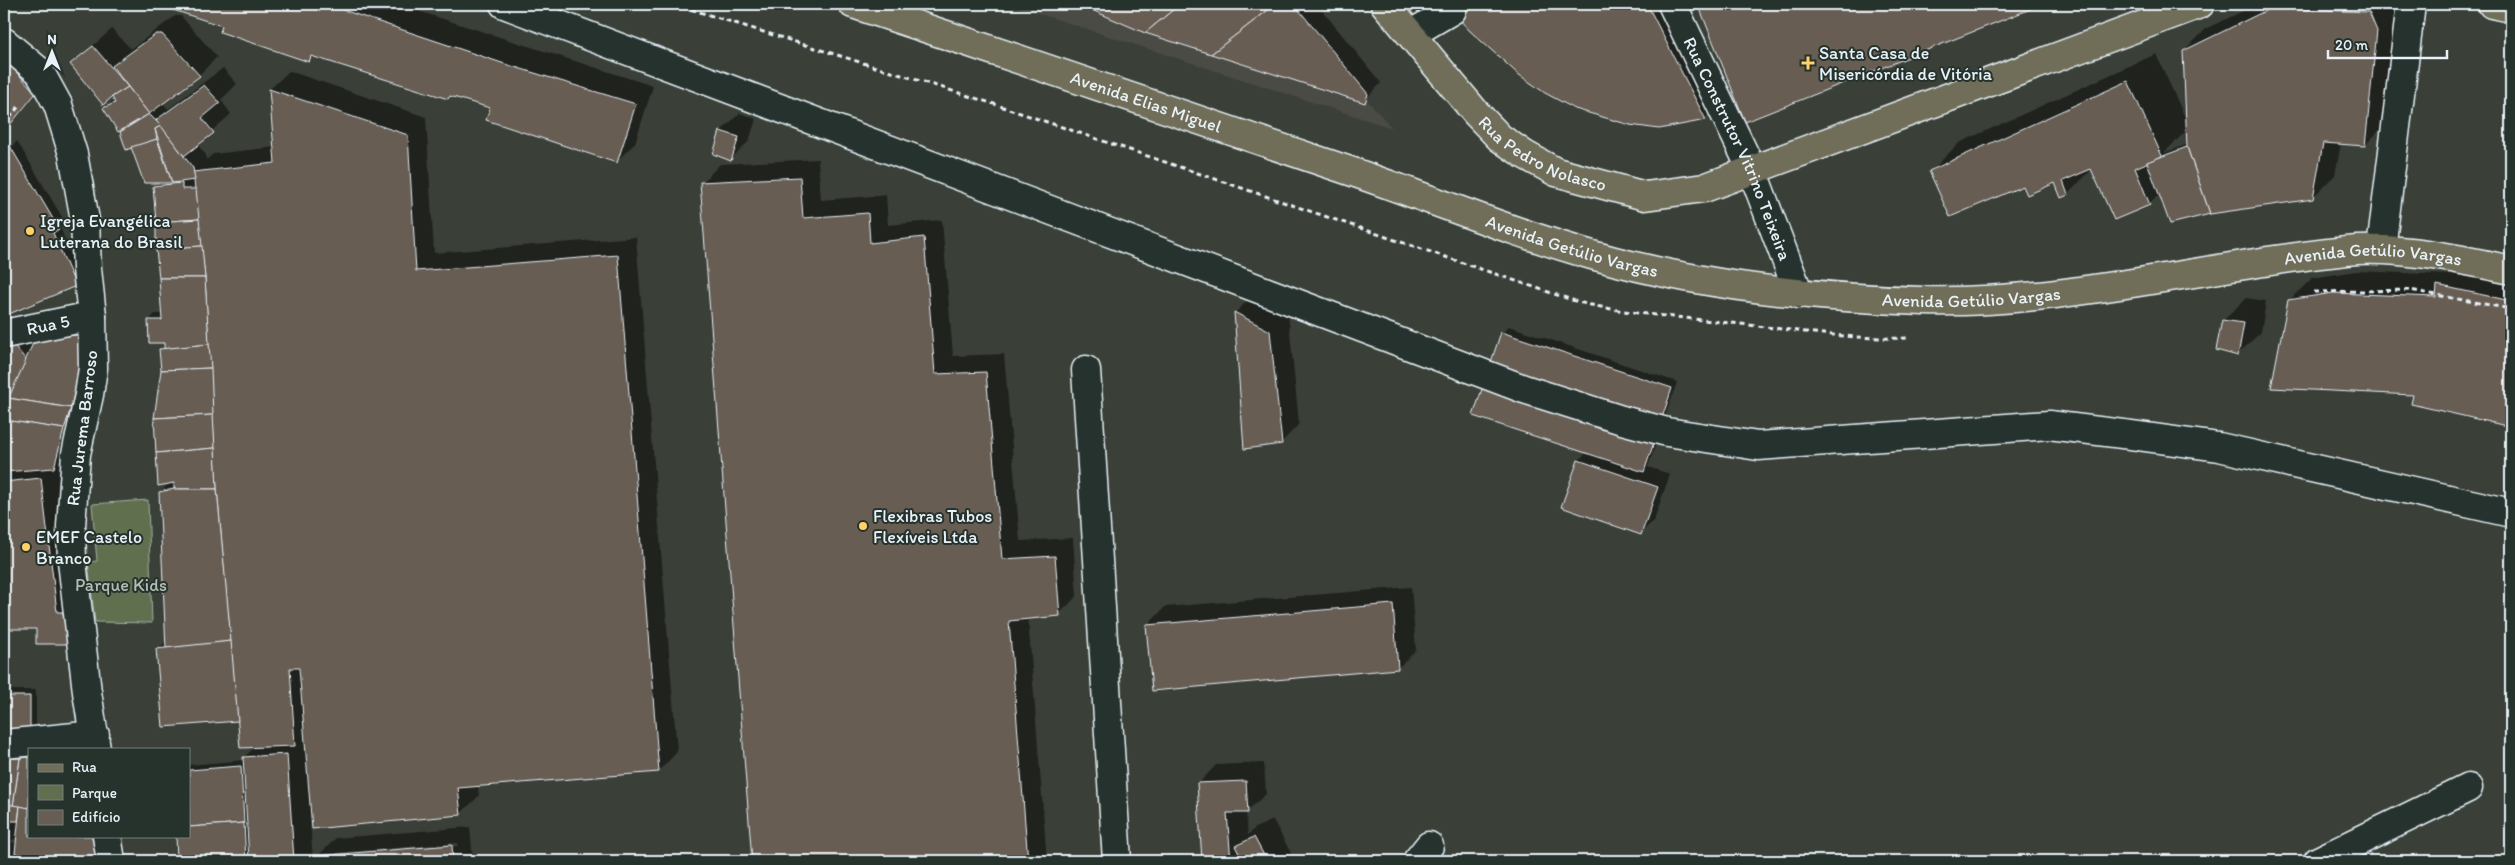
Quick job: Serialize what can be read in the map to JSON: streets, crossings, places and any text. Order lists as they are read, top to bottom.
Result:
{
  "streets": {
    "main road": ["Avenida Elias Miguel", "Rua Pedro Nolasco", "Avenida Getúlio Vargas"],
    "street": ["Rua Construtor Vitrino Teixeira", "Rua 5", "Rua Jurema Barroso"]
  },
  "crossings": [
    ["Avenida Elias Miguel", "Avenida Getúlio Vargas"],
    ["Rua Construtor Vitrino Teixeira", "Rua Pedro Nolasco"],
    ["Rua Construtor Vitrino Teixeira", "Avenida Getúlio Vargas"],
    ["Rua 5", "Rua Jurema Barroso"]
  ],
  "parks": ["Parque Kids"],
  "places": {
    "health": ["Santa Casa de Misericórdia de Vitória"],
    "other": ["Igreja Evangélica Luterana do Brasil", "Flexibras Tubos Flexíveis Ltda", "EMEF Castelo Branco"]
  },
  "legend": ["Rua", "Parque", "Edifício"],
  "scale_bar": "20 m",
  "north": "top"
}
